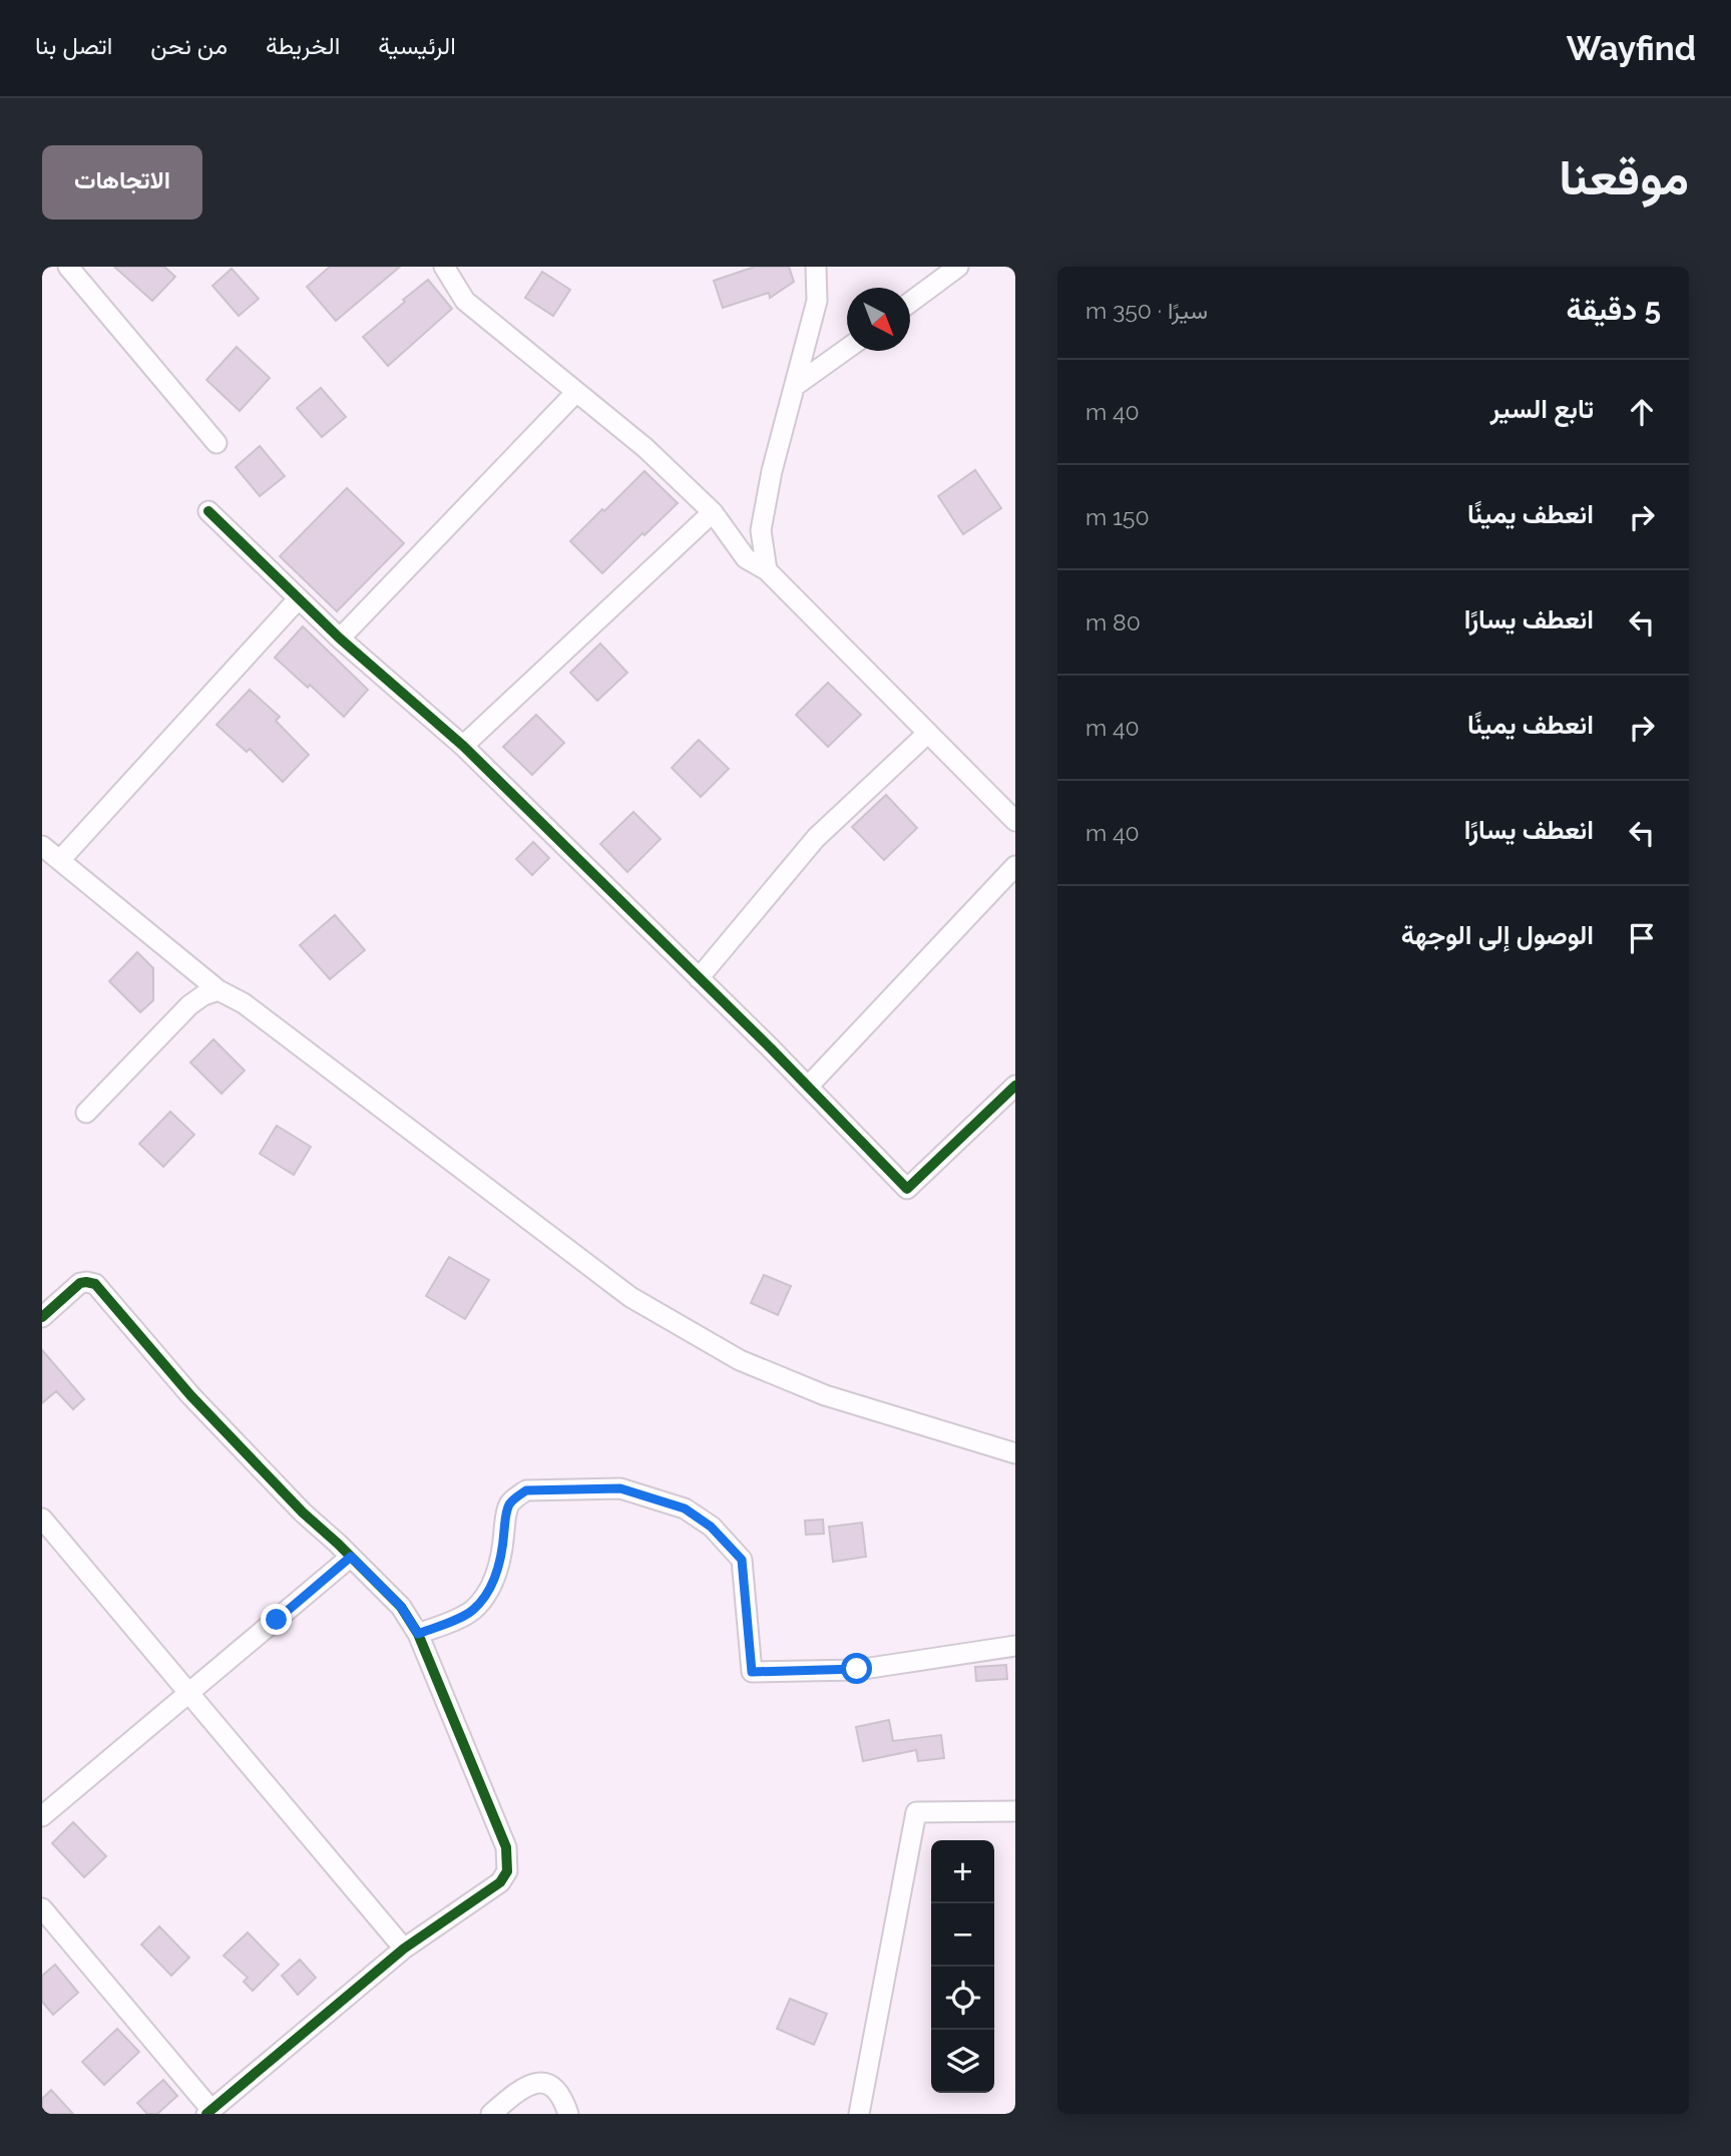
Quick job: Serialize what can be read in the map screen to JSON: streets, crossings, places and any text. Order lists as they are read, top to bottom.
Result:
{
  "north": "bottom right",
  "page": {
    "header": "Wayfind",
    "nav": [
      "الرئيسية",
      "الخريطة",
      "من نحن",
      "اتصل بنا"
    ],
    "title": "موقعنا",
    "buttons": "الاتجاهات",
    "heading": ["5 دقيقة", "سيرًا · 350 m"],
    "list": [
      ["تابع السير", "40 m"],
      ["انعطف يمينًا", "150 m"],
      ["انعطف يسارًا", "80 m"],
      ["انعطف يمينًا", "40 m"],
      ["انعطف يسارًا", "40 m"],
      "الوصول إلى الوجهة"
    ],
    "map_buttons": ["+", "−"]
  }
}
